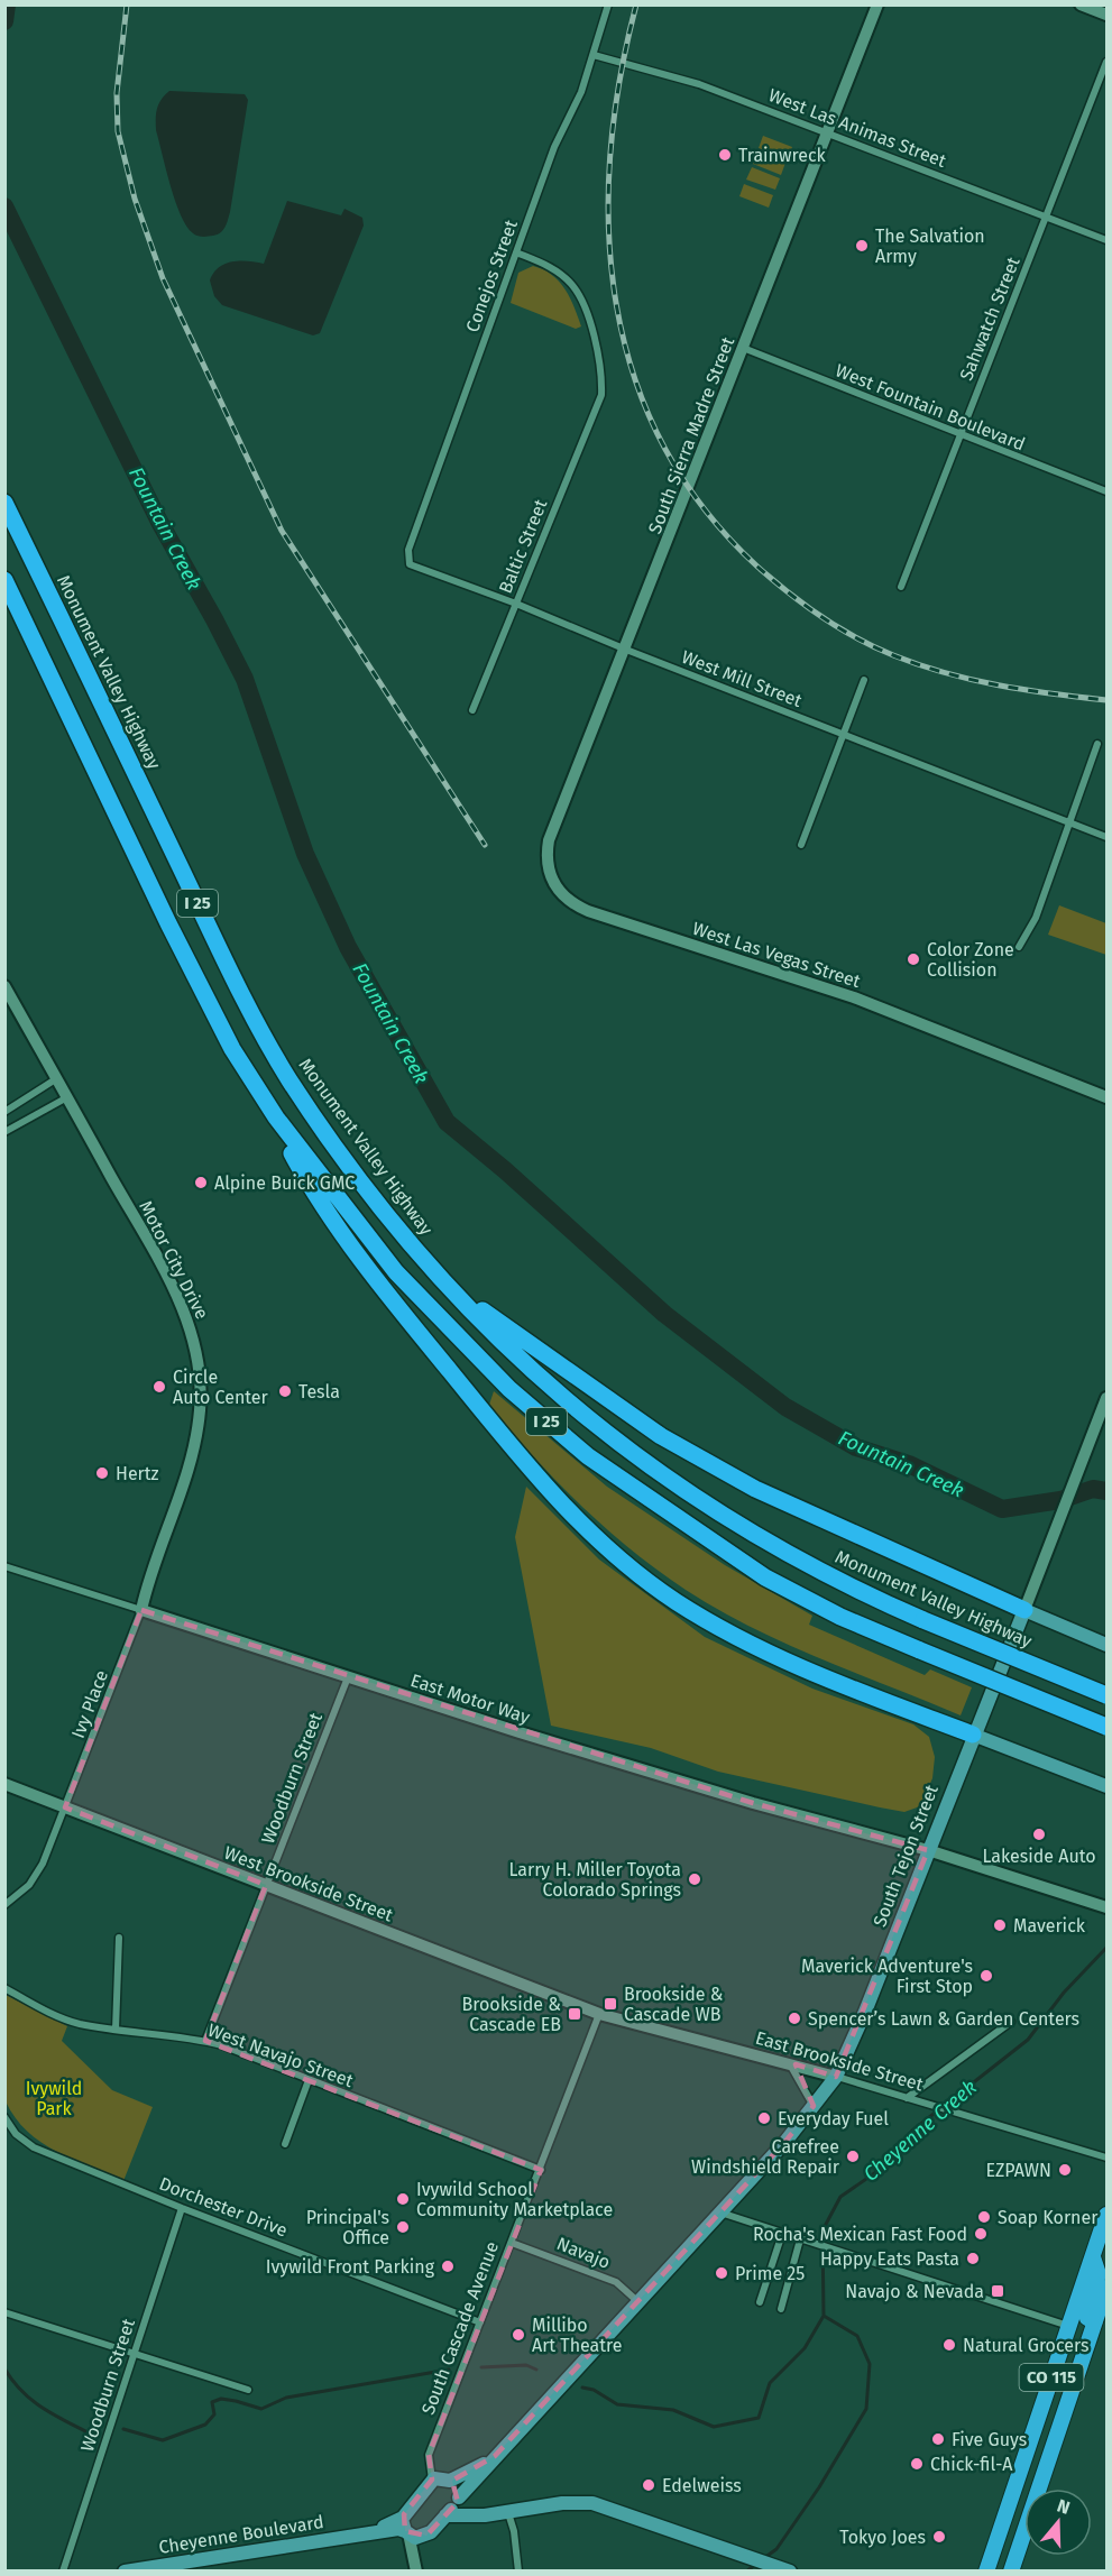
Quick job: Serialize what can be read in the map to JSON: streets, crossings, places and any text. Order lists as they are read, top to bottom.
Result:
{
  "streets": {
    "highway": ["Monument Valley Highway", "I 25", "CO 115"],
    "main road": ["South Tejon Street", "Cheyenne Boulevard"],
    "street": [
      "West Las Animas Street",
      "Conejos Street",
      "Sahwatch Street",
      "West Fountain Boulevard",
      "South Sierra Madre Street",
      "Baltic Street",
      "West Mill Street",
      "West Las Vegas Street",
      "Motor City Drive",
      "East Motor Way",
      "Ivy Place",
      "Woodburn Street",
      "West Brookside Street",
      "West Navajo Street",
      "East Brookside Street",
      "Dorchester Drive",
      "Navajo",
      "South Cascade Avenue"
    ]
  },
  "crossings": [
    ["West Las Animas Street", "Conejos Street"],
    ["West Las Animas Street", "Sahwatch Street"],
    ["West Las Animas Street", "South Sierra Madre Street"],
    ["Conejos Street", "Baltic Street"],
    ["Conejos Street", "West Mill Street"],
    ["Sahwatch Street", "West Fountain Boulevard"],
    ["West Fountain Boulevard", "South Sierra Madre Street"],
    ["South Sierra Madre Street", "West Mill Street"],
    ["South Sierra Madre Street", "West Las Vegas Street"],
    ["Baltic Street", "West Mill Street"],
    ["Motor City Drive", "East Motor Way"],
    ["Motor City Drive", "Ivy Place"],
    ["East Motor Way", "Ivy Place"],
    ["East Motor Way", "Woodburn Street"],
    ["East Motor Way", "South Tejon Street"],
    ["Ivy Place", "West Brookside Street"],
    ["Woodburn Street", "West Brookside Street"],
    ["Woodburn Street", "West Navajo Street"],
    ["Woodburn Street", "Dorchester Drive"],
    ["South Tejon Street", "East Brookside Street"],
    ["South Tejon Street", "Navajo"],
    ["West Brookside Street", "East Brookside Street"],
    ["West Brookside Street", "South Cascade Avenue"],
    ["West Navajo Street", "South Cascade Avenue"],
    ["East Brookside Street", "South Cascade Avenue"],
    ["Dorchester Drive", "South Cascade Avenue"],
    ["Navajo", "South Cascade Avenue"]
  ],
  "water": ["Fountain Creek", "Cheyenne Creek"],
  "parks": ["Ivywild Park"],
  "places": {
    "other": [
      "Trainwreck",
      "The Salvation Army",
      "Color Zone Collision",
      "Alpine Buick GMC",
      "Circle Auto Center",
      "Tesla",
      "Hertz",
      "Lakeside Auto",
      "Larry H. Miller Toyota Colorado Springs",
      "Maverick",
      "Maverick Adventure's First Stop",
      "Spencer’s Lawn & Garden Centers",
      "Everyday Fuel",
      "Carefree Windshield Repair",
      "EZPAWN",
      "Ivywild School Community Marketplace",
      "Soap Korner",
      "Principal's Office",
      "Rocha's Mexican Fast Food",
      "Happy Eats Pasta",
      "Ivywild Front Parking",
      "Prime 25",
      "Millibo Art Theatre",
      "Natural Grocers",
      "Five Guys",
      "Chick-fil-A",
      "Edelweiss",
      "Tokyo Joes"
    ],
    "transit": ["Brookside & Cascade WB", "Brookside & Cascade EB", "Navajo & Nevada"]
  },
  "north": "top"
}
